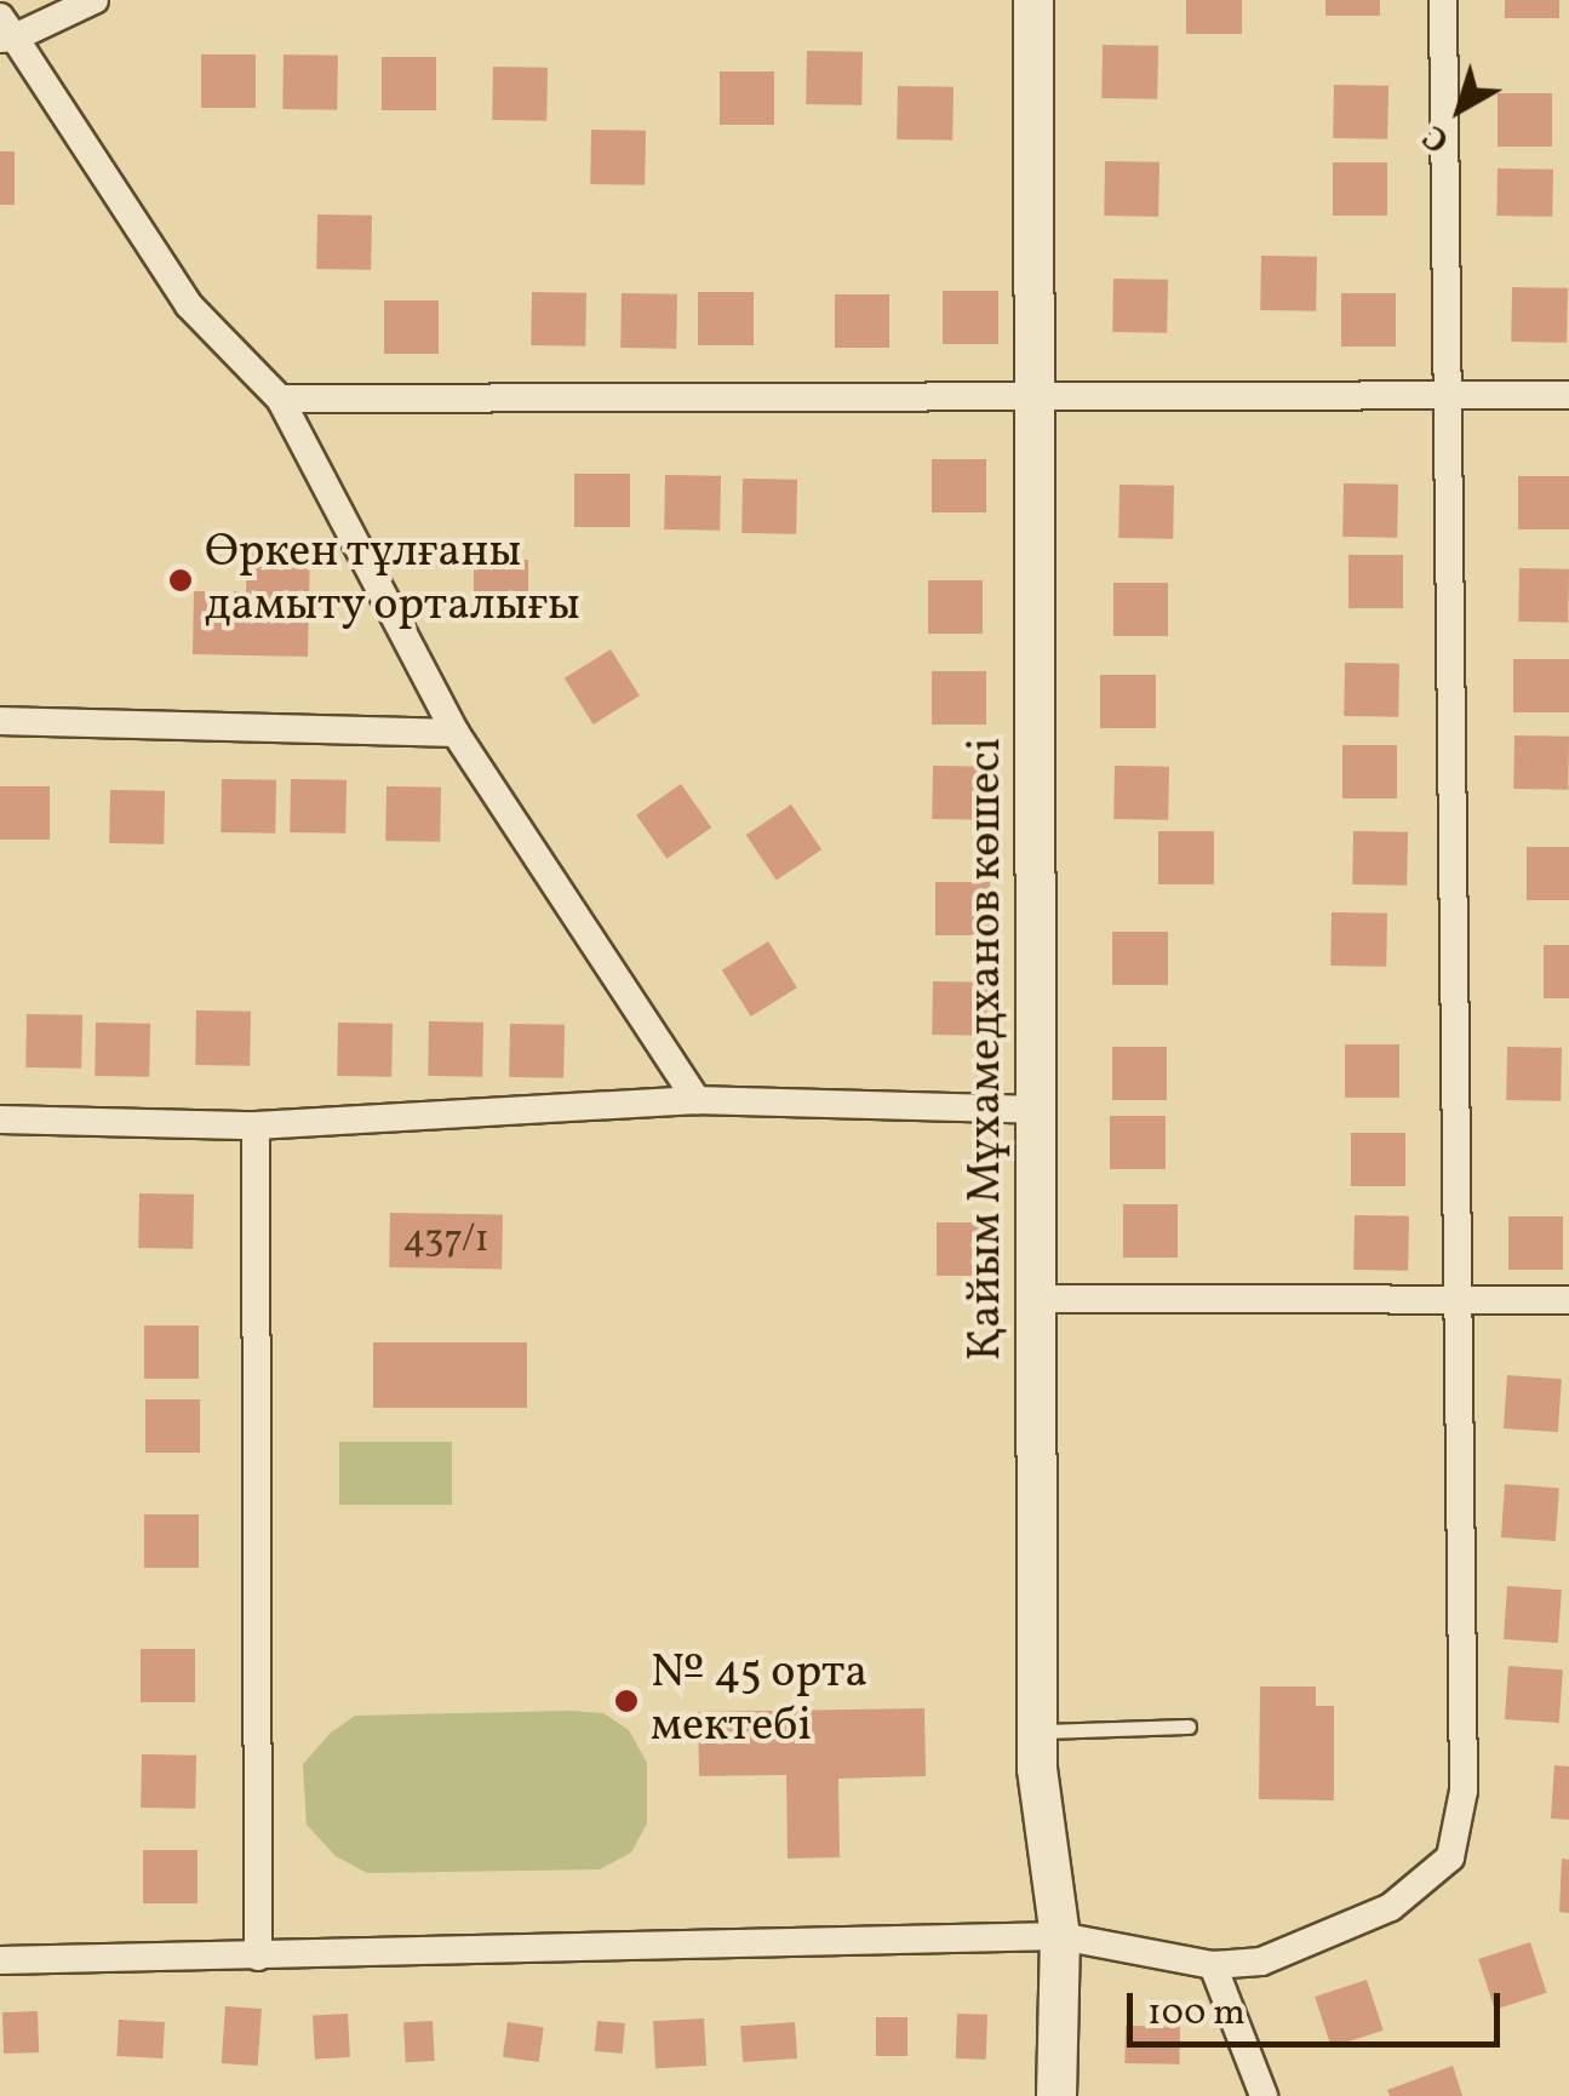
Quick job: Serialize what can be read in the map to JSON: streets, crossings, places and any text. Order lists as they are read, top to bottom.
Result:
{
  "streets": {
    "street": ["Қайым Мұхамедханов көшесі"]
  },
  "places": ["Өркен тұлғаны дамыту орталығы", "№ 45 орта мектебі"],
  "house_numbers": ["437/1"],
  "scale_bar": "100 m",
  "north": "bottom left"
}
